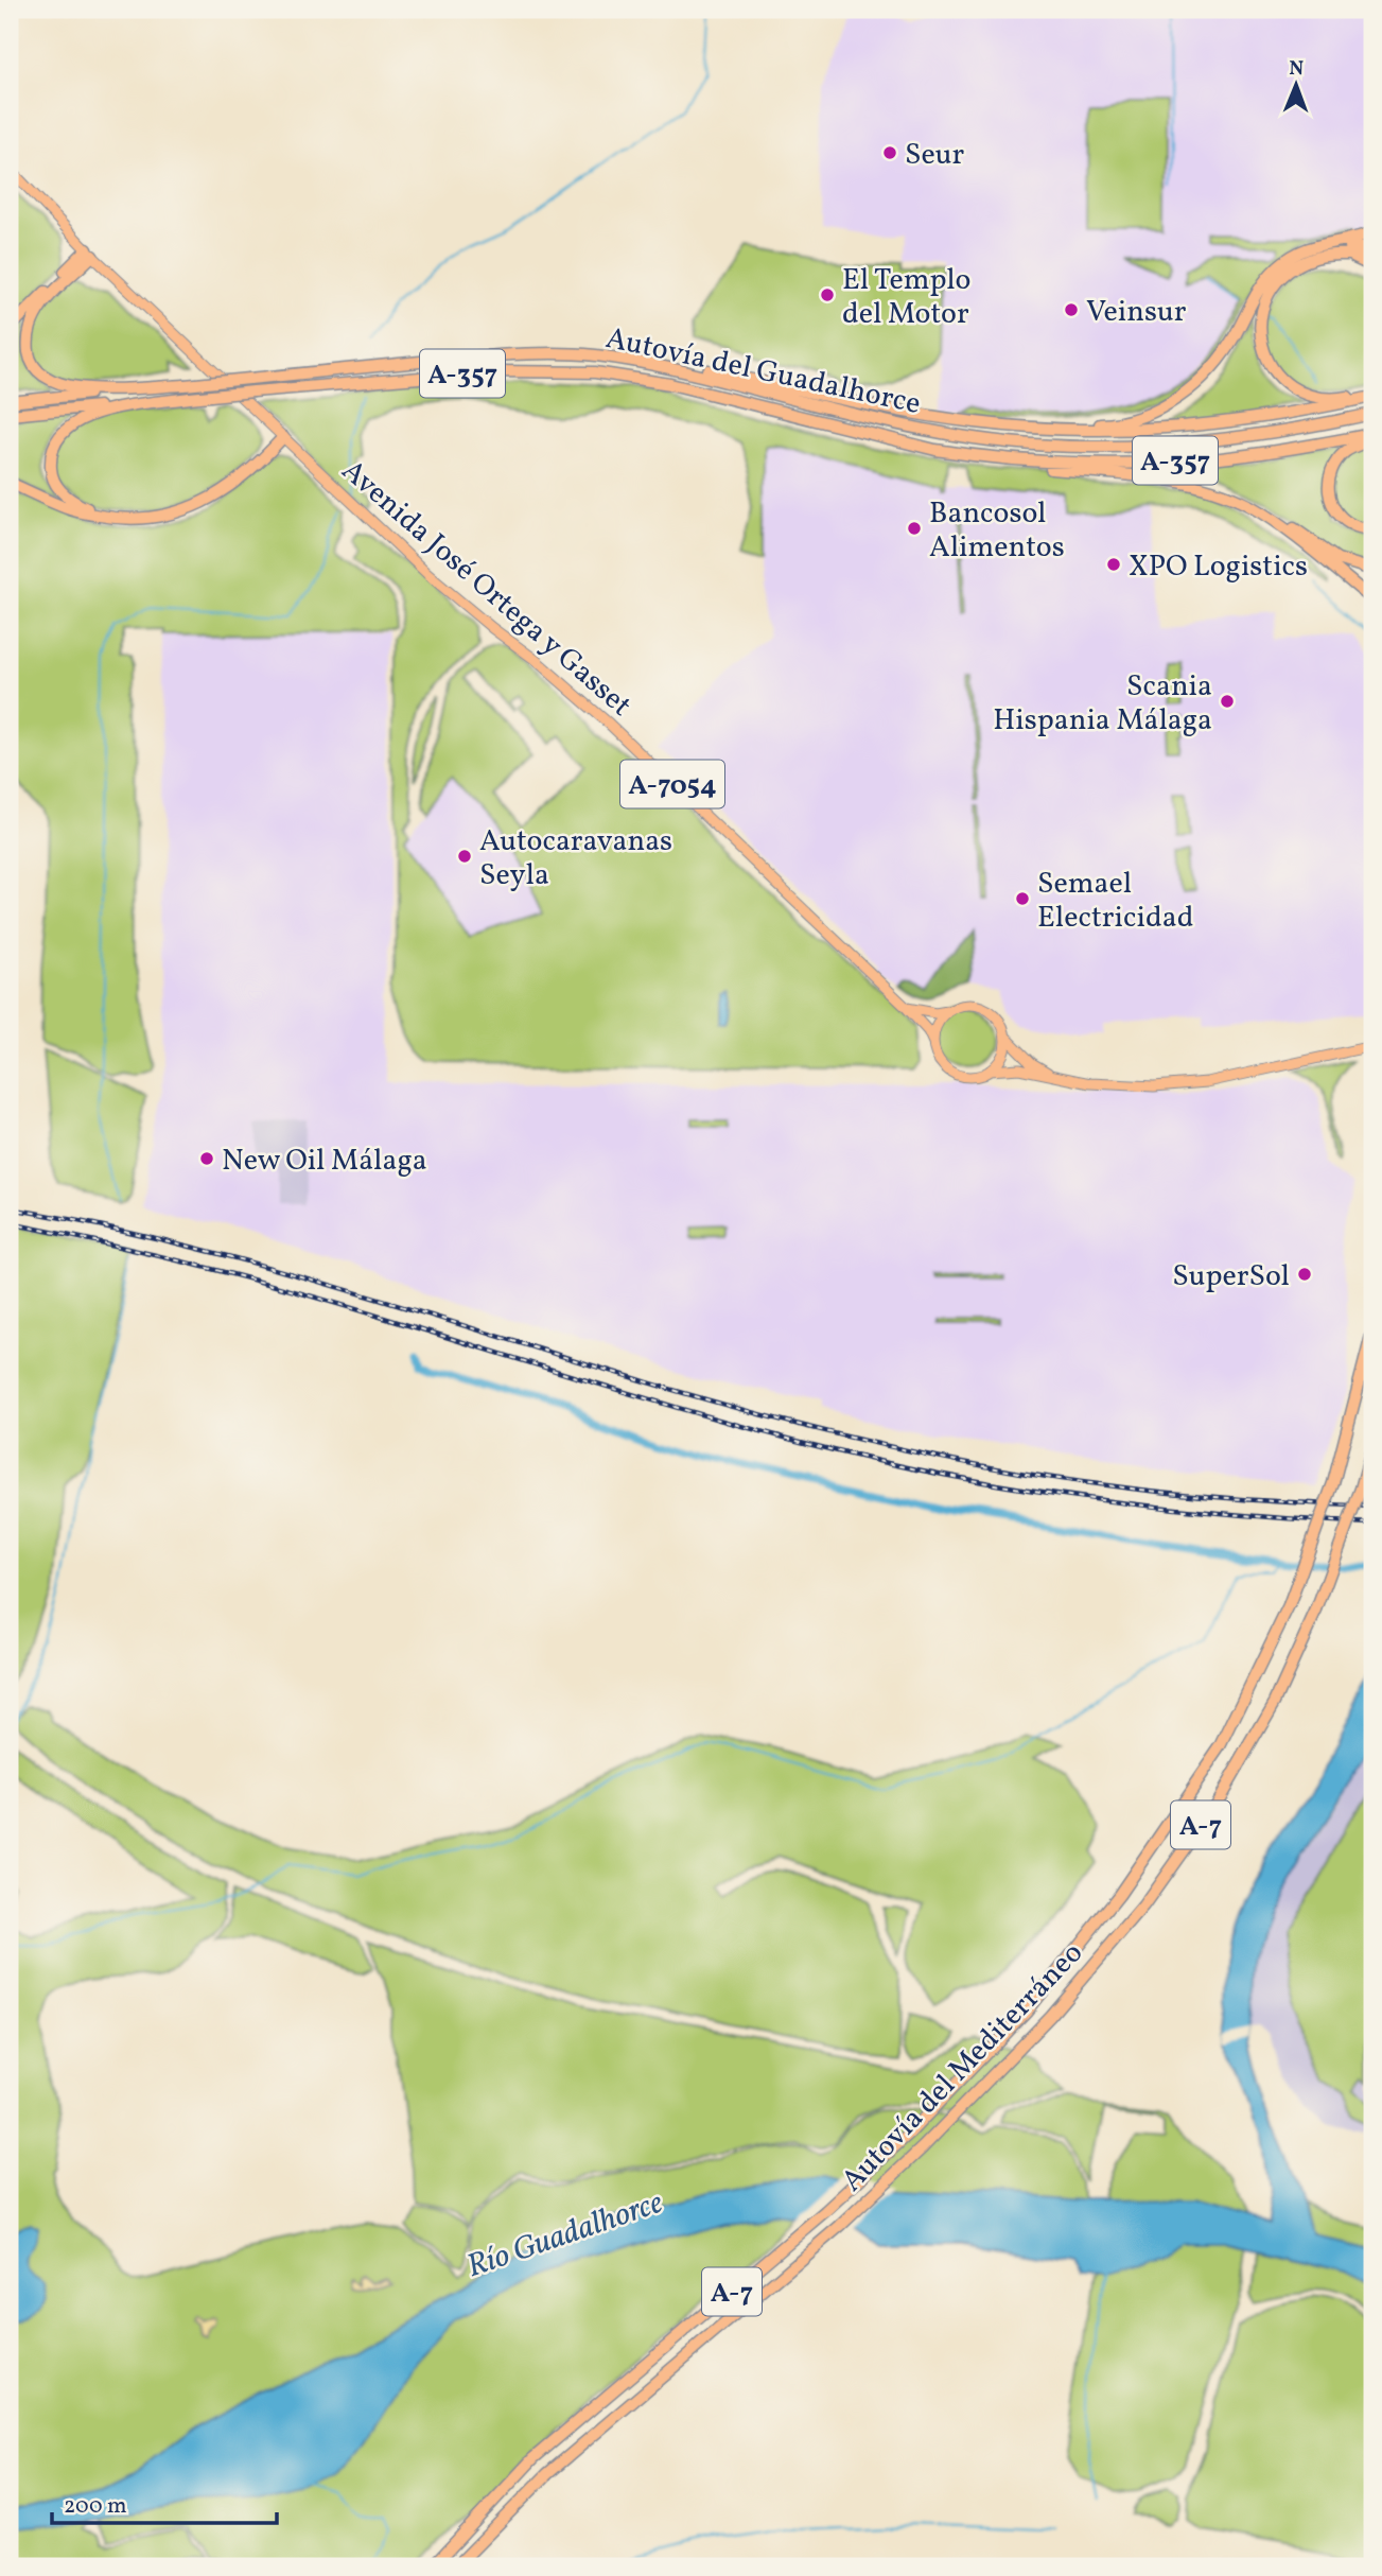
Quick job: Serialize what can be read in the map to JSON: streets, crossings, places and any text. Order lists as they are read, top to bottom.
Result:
{
  "streets": {
    "highway": [
      "Autovía del Guadalhorce",
      "A-357",
      "A-7",
      "Autovía del Mediterráneo"
    ],
    "main road": ["Avenida José Ortega y Gasset", "A-7054"]
  },
  "crossings": [
    ["Avenida José Ortega y Gasset", "A-7054"]
  ],
  "water": ["Río Guadalhorce"],
  "places": [
    "Seur",
    "El Templo del Motor",
    "Veinsur",
    "Bancosol Alimentos",
    "XPO Logistics",
    "Scania Hispania Málaga",
    "Autocaravanas Seyla",
    "Semael Electricidad",
    "New Oil Málaga",
    "SuperSol"
  ],
  "scale_bar": "200 m",
  "north": "top"
}
